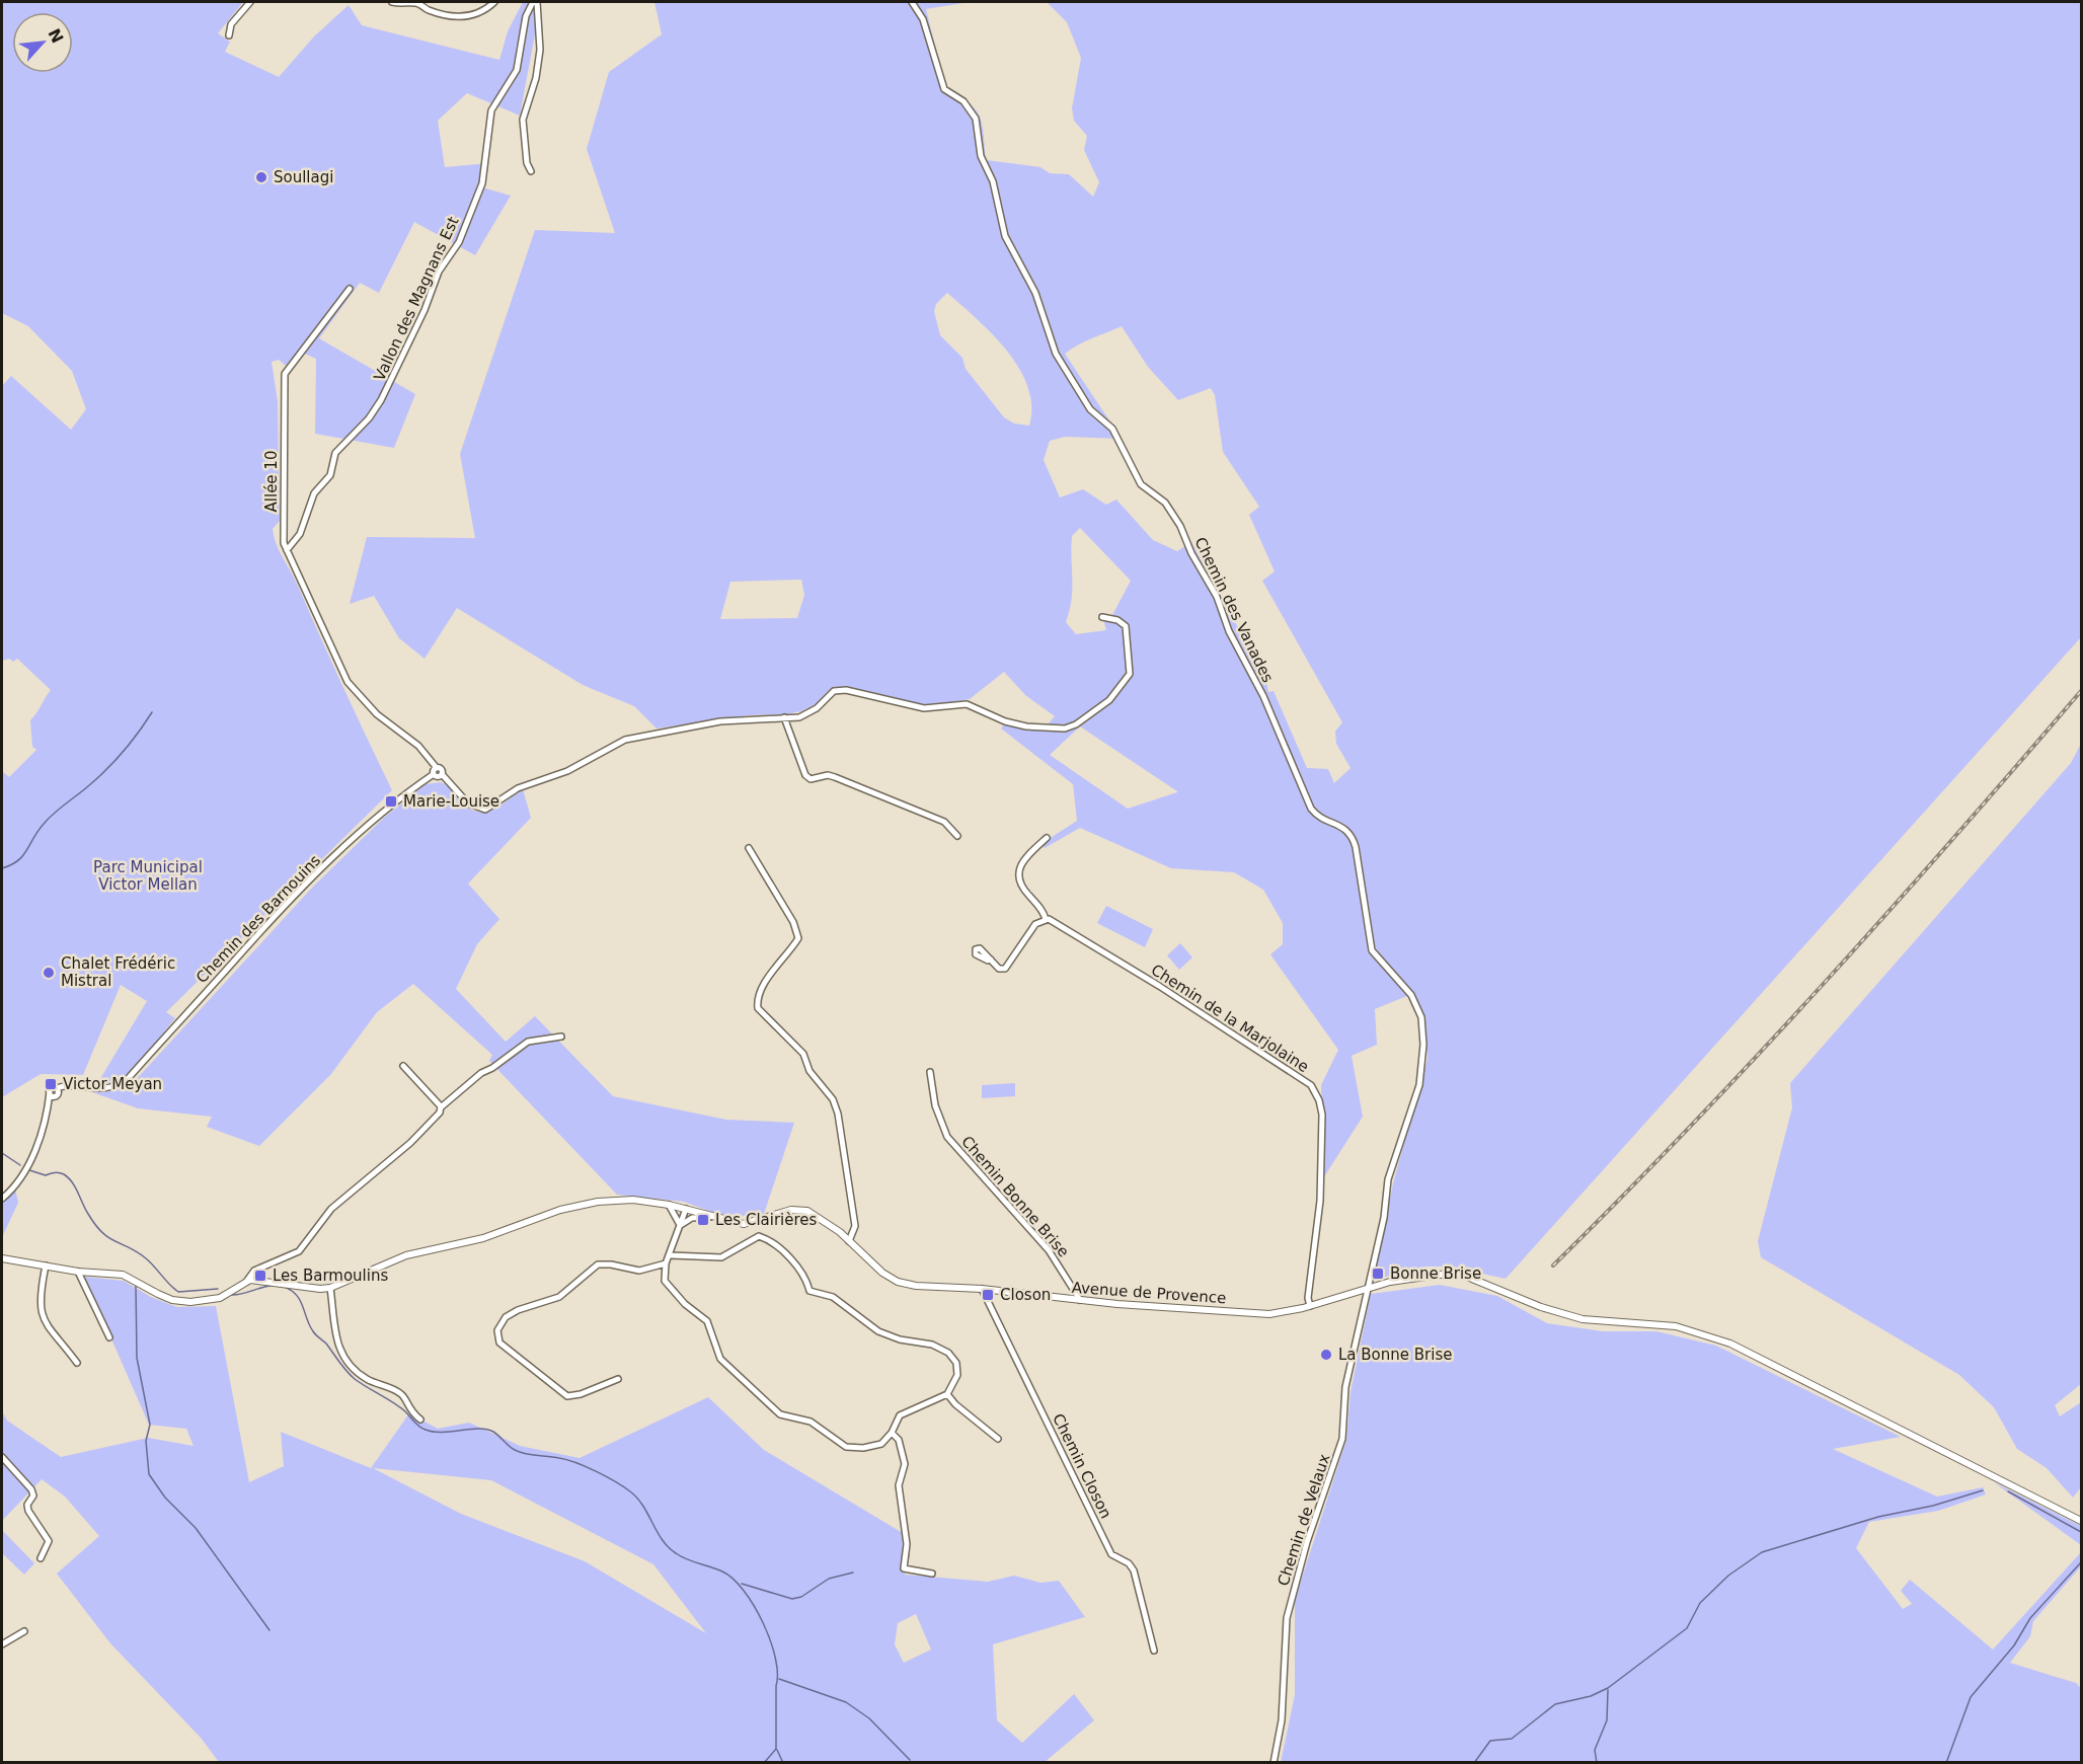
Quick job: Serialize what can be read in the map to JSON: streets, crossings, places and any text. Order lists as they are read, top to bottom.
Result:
{
  "streets": {
    "street": [
      "Vallon des Magnans Est",
      "Allée 10",
      "Chemin des Vanades",
      "Chemin des Barnouins",
      "Chemin de la Marjolaine",
      "Chemin Bonne Brise",
      "Avenue de Provence",
      "Chemin Closon",
      "Chemin de Velaux"
    ]
  },
  "crossings": [
    ["Vallon des Magnans Est", "Allée 10"],
    ["Allée 10", "Chemin des Barnouins"],
    ["Chemin des Vanades", "Avenue de Provence"],
    ["Chemin des Vanades", "Chemin de Velaux"],
    ["Chemin de la Marjolaine", "Avenue de Provence"],
    ["Chemin Bonne Brise", "Avenue de Provence"],
    ["Avenue de Provence", "Chemin Closon"],
    ["Avenue de Provence", "Chemin de Velaux"]
  ],
  "parks": ["Parc Municipal Victor Mellan"],
  "places": {
    "other": ["Soullagi", "Chalet Frédéric Mistral", "La Bonne Brise"],
    "transit": [
      "Marie-Louise",
      "Victor Meyan",
      "Les Clairières",
      "Bonne Brise",
      "Les Barmoulins",
      "Closon"
    ]
  },
  "north": "top right"
}
